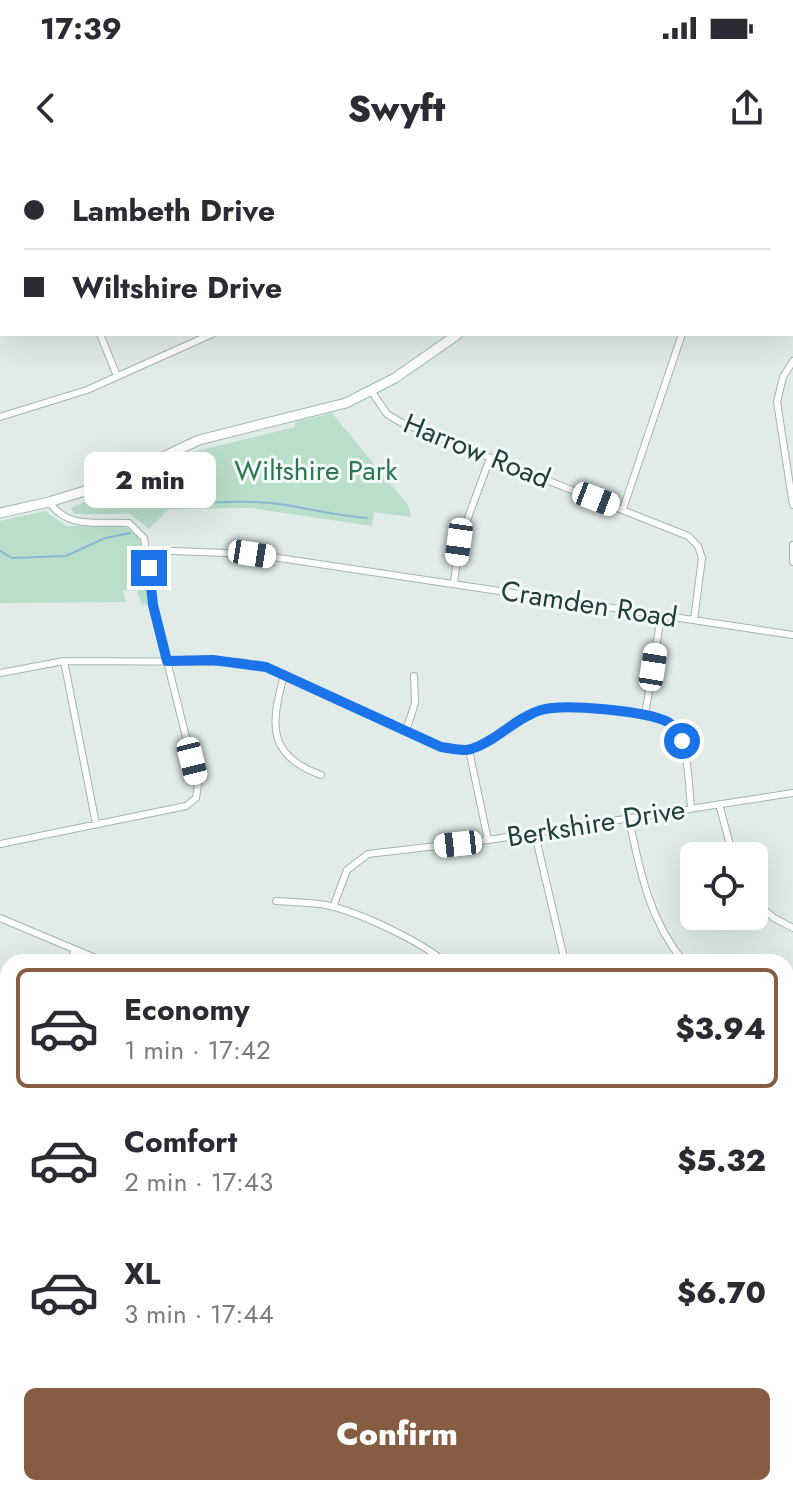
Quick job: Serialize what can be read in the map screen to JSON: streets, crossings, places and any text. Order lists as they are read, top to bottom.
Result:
{
  "streets": {
    "street": ["Harrow Road", "Cramden Road", "Berkshire Drive"]
  },
  "crossings": [
    ["Harrow Road", "Cramden Road"]
  ],
  "parks": ["Wiltshire Park"],
  "page": {
    "status": "17:39",
    "header": "Swyft",
    "banner": ["Lambeth Drive", "Wiltshire Drive"],
    "bubble": "2 min",
    "list": [
      {
        "name": "Economy",
        "note": "1 min · 17:42",
        "value": "$3.94"
      },
      {
        "name": "Comfort",
        "note": "2 min · 17:43",
        "value": "$5.32"
      },
      {
        "name": "XL",
        "note": "3 min · 17:44",
        "value": "$6.70"
      }
    ],
    "buttons": "Confirm"
  }
}
